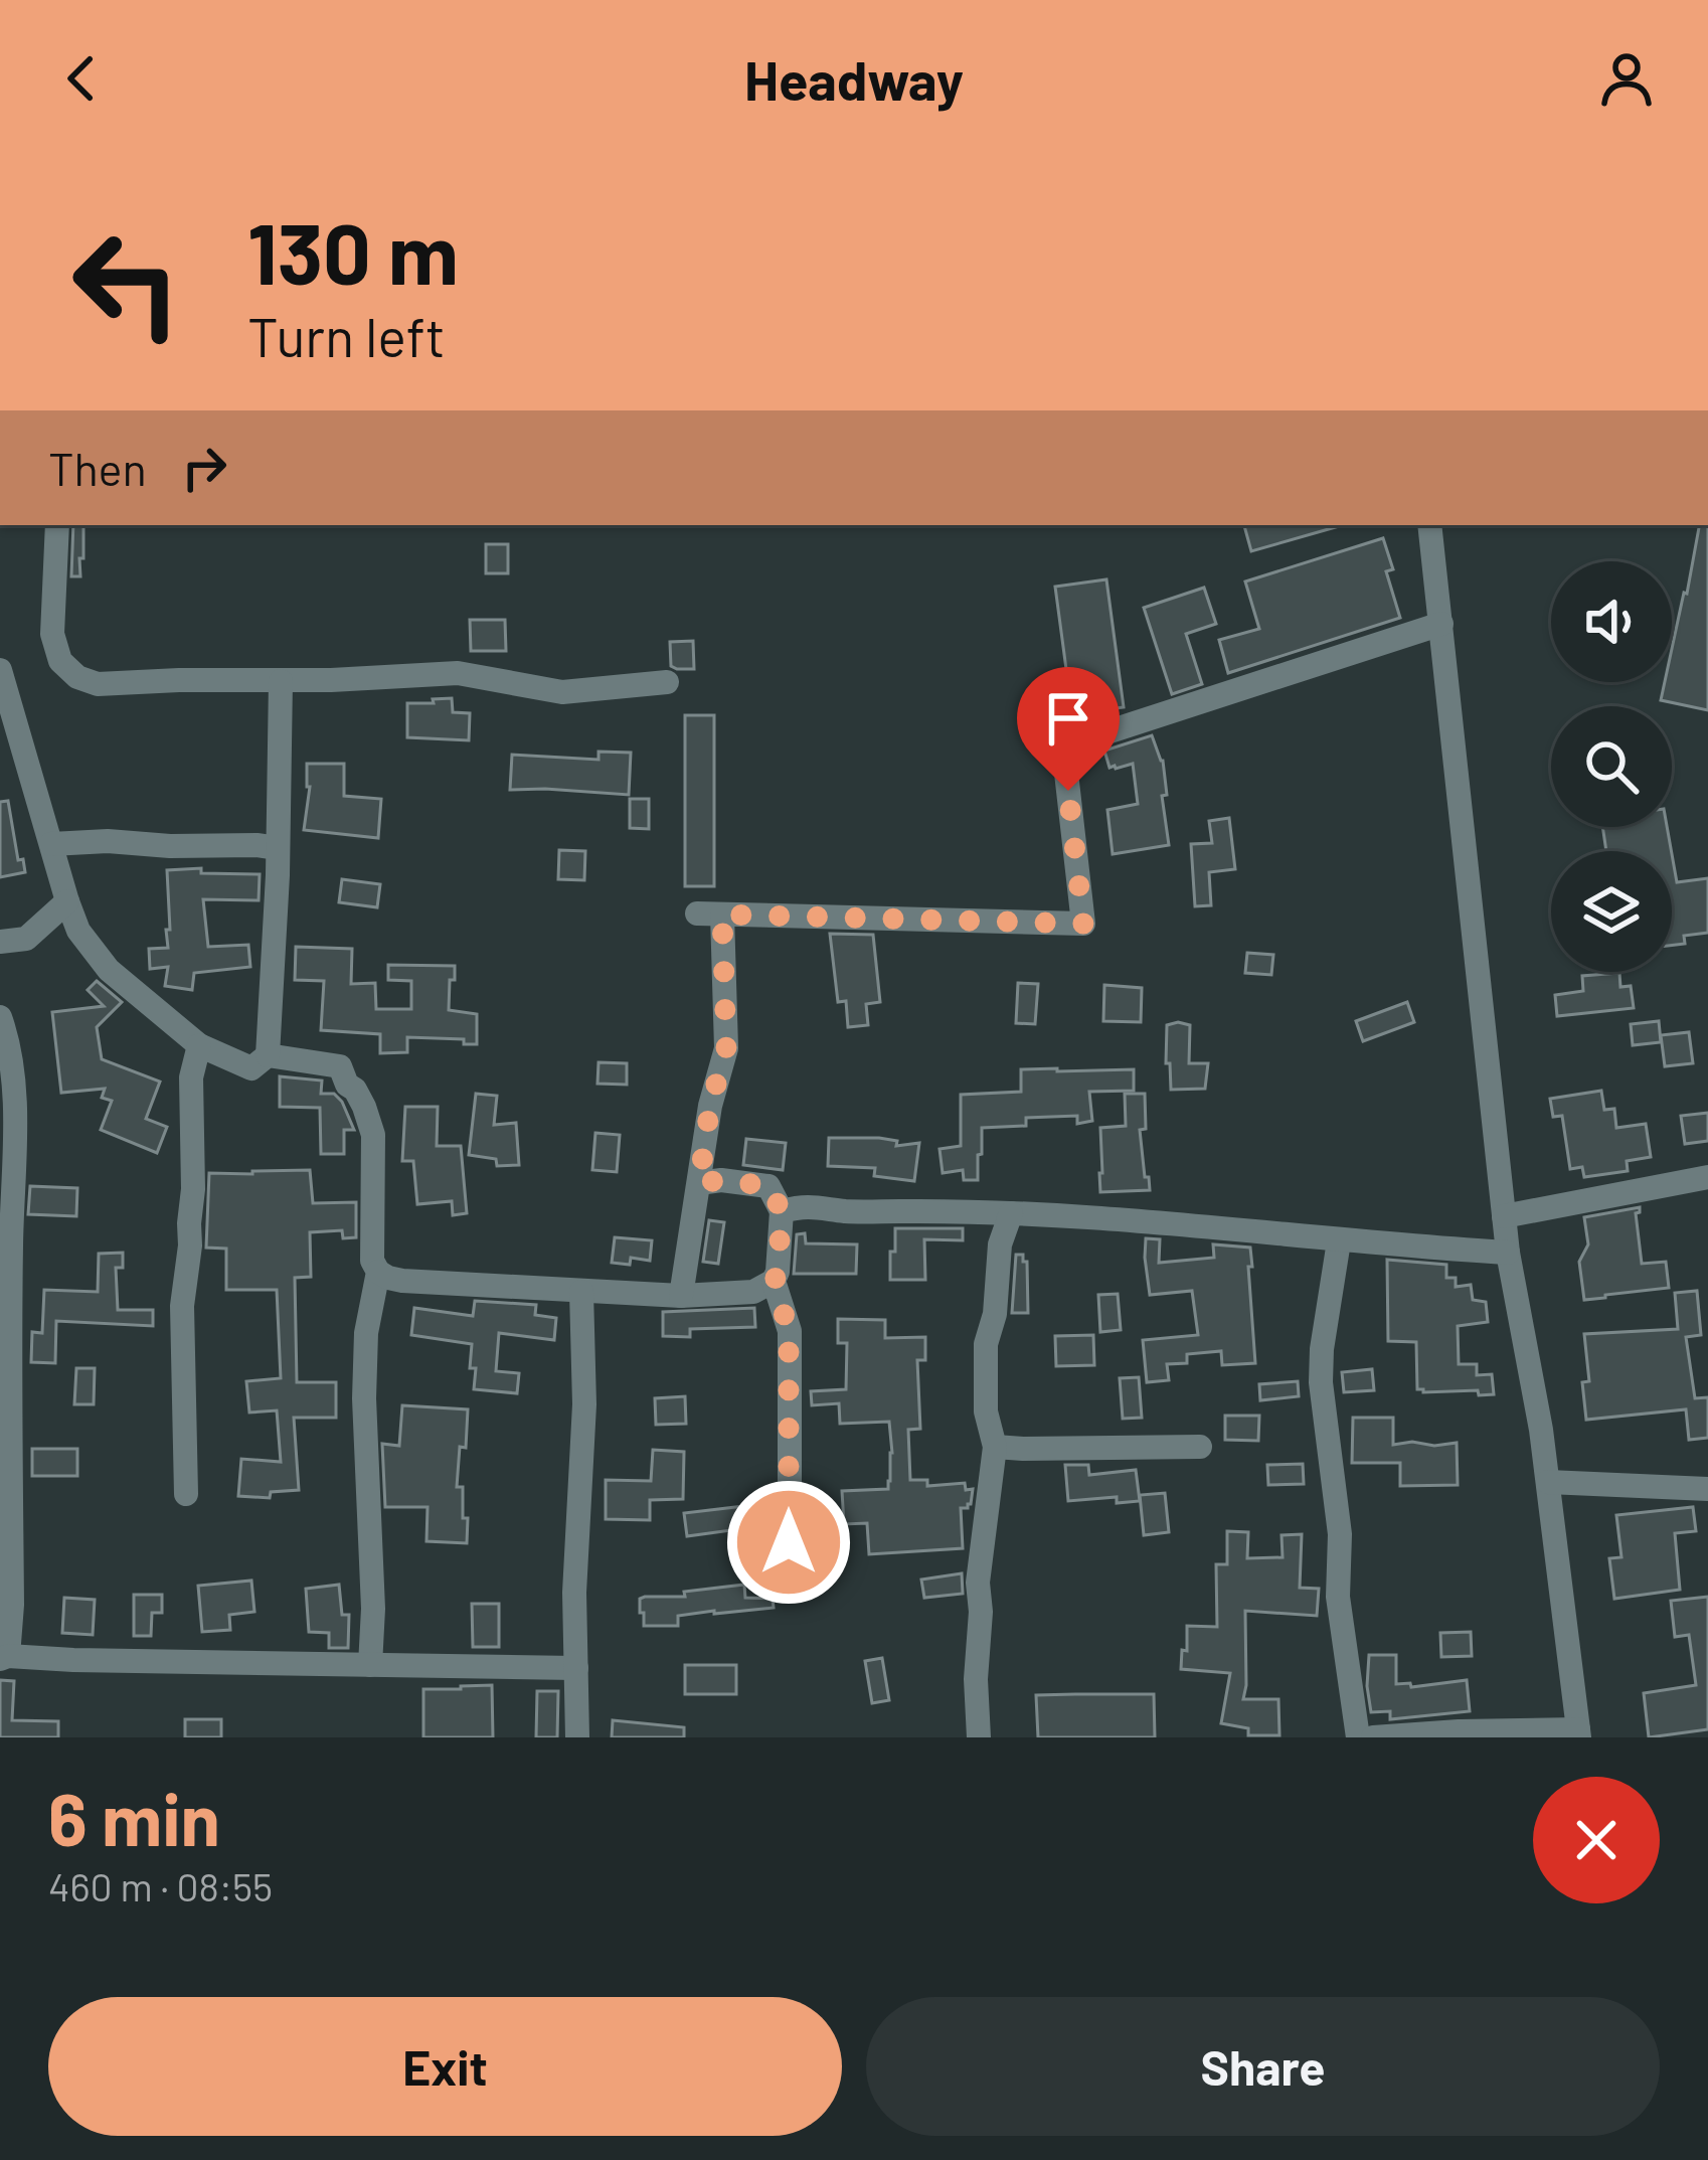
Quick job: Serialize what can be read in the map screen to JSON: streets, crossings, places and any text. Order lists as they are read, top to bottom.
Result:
{
  "page": {
    "header": "Headway",
    "turn": ["130 m", "Turn left"],
    "then": "Then",
    "heading": ["6 min", "460 m · 08:55"],
    "buttons": ["Exit", "Share"]
  }
}
